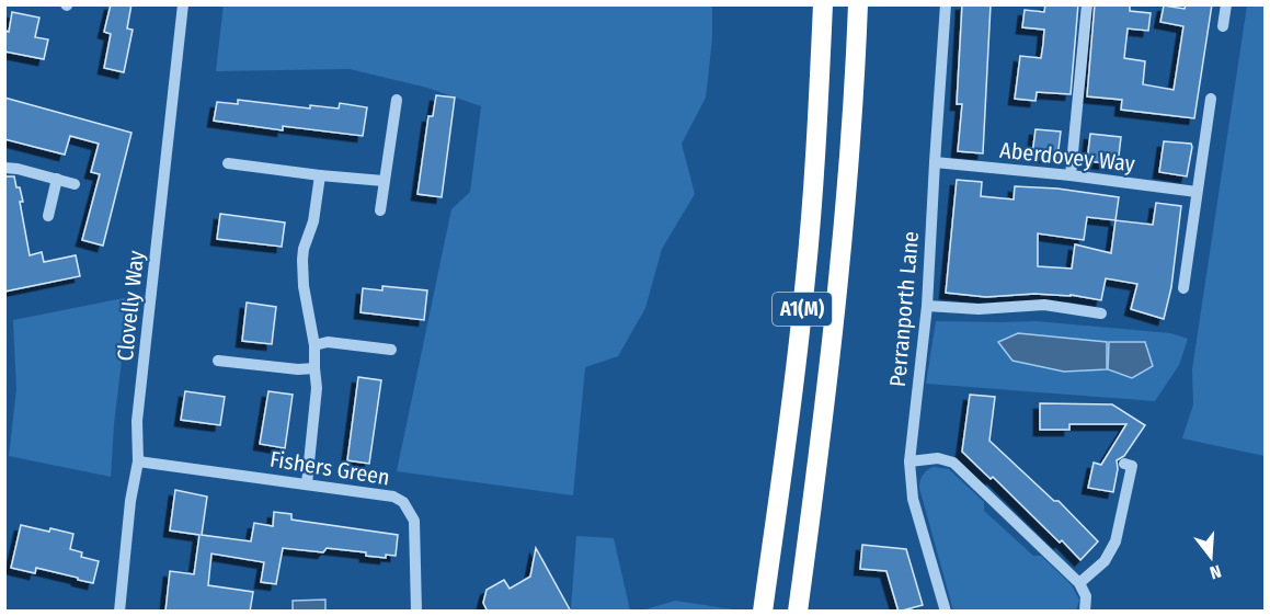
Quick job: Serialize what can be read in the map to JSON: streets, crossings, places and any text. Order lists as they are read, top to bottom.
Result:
{
  "streets": {
    "highway": ["A1(M)"],
    "street": [
      "Aberdovey Way",
      "Clovelly Way",
      "Perranporth Lane",
      "Fishers Green"
    ]
  },
  "crossings": [
    ["Aberdovey Way", "Perranporth Lane"],
    ["Clovelly Way", "Fishers Green"]
  ],
  "north": "bottom"
}
